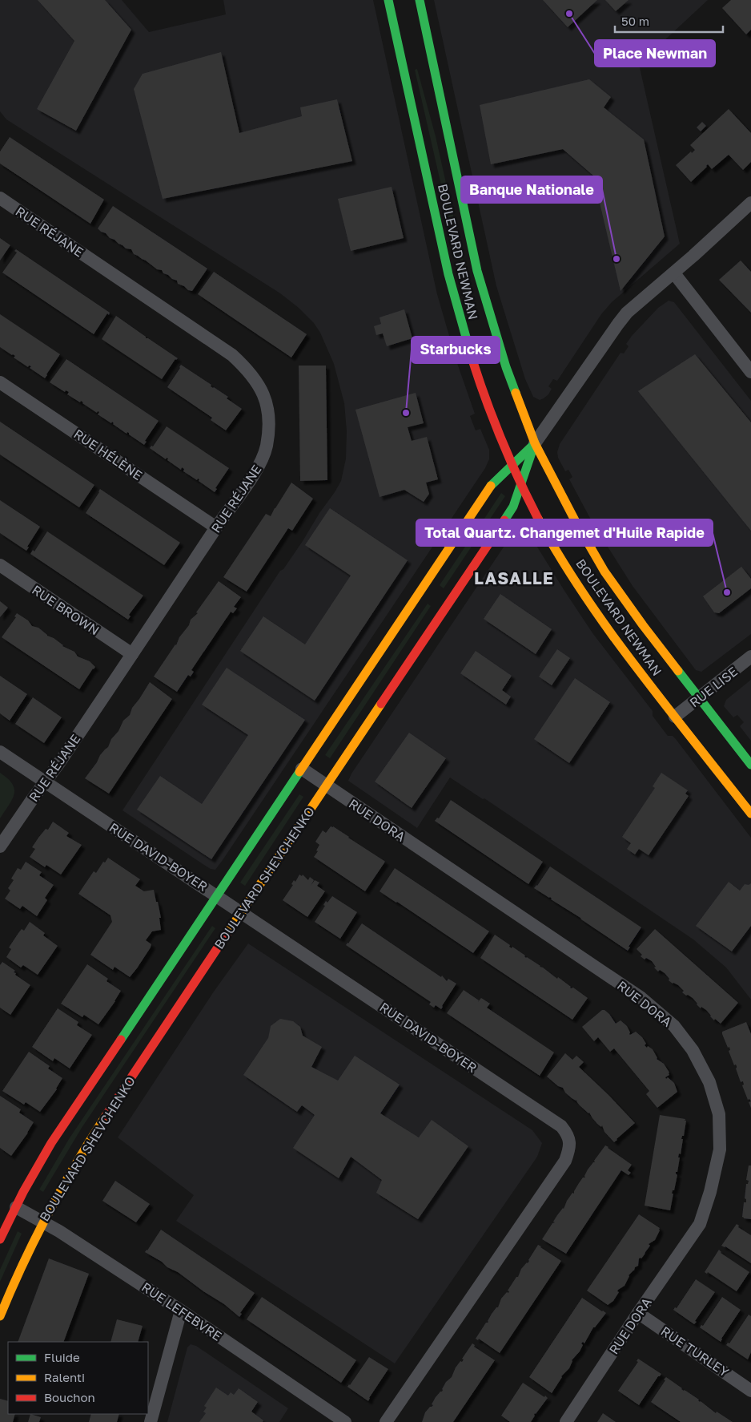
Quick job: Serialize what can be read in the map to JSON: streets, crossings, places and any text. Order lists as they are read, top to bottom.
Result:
{
  "streets": {
    "street": [
      "RUE RÉJANE",
      "BOULEVARD NEWMAN",
      "RUE HÉLÈNE",
      "RUE BROWN",
      "RUE LISE",
      "RUE DORA",
      "RUE DAVID-BOYER",
      "BOULEVARD SHEVCHENKO",
      "RUE LEFEBVRE",
      "RUE TURLEY"
    ]
  },
  "crossings": [
    ["RUE RÉJANE", "RUE HÉLÈNE"],
    ["RUE RÉJANE", "RUE BROWN"],
    ["RUE RÉJANE", "RUE DAVID-BOYER"],
    ["BOULEVARD NEWMAN", "RUE LISE"],
    ["BOULEVARD NEWMAN", "BOULEVARD SHEVCHENKO"],
    ["RUE DORA", "BOULEVARD SHEVCHENKO"],
    ["RUE DORA", "RUE TURLEY"],
    ["RUE DAVID-BOYER", "BOULEVARD SHEVCHENKO"],
    ["BOULEVARD SHEVCHENKO", "RUE LEFEBVRE"]
  ],
  "districts": ["LASALLE"],
  "places": [
    "Place Newman",
    "Banque Nationale",
    "Starbucks",
    "Total Quartz. Changemet d'Huile Rapide"
  ],
  "legend": ["Fluide", "Ralenti", "Bouchon"],
  "scale_bar": "50 m"
}
